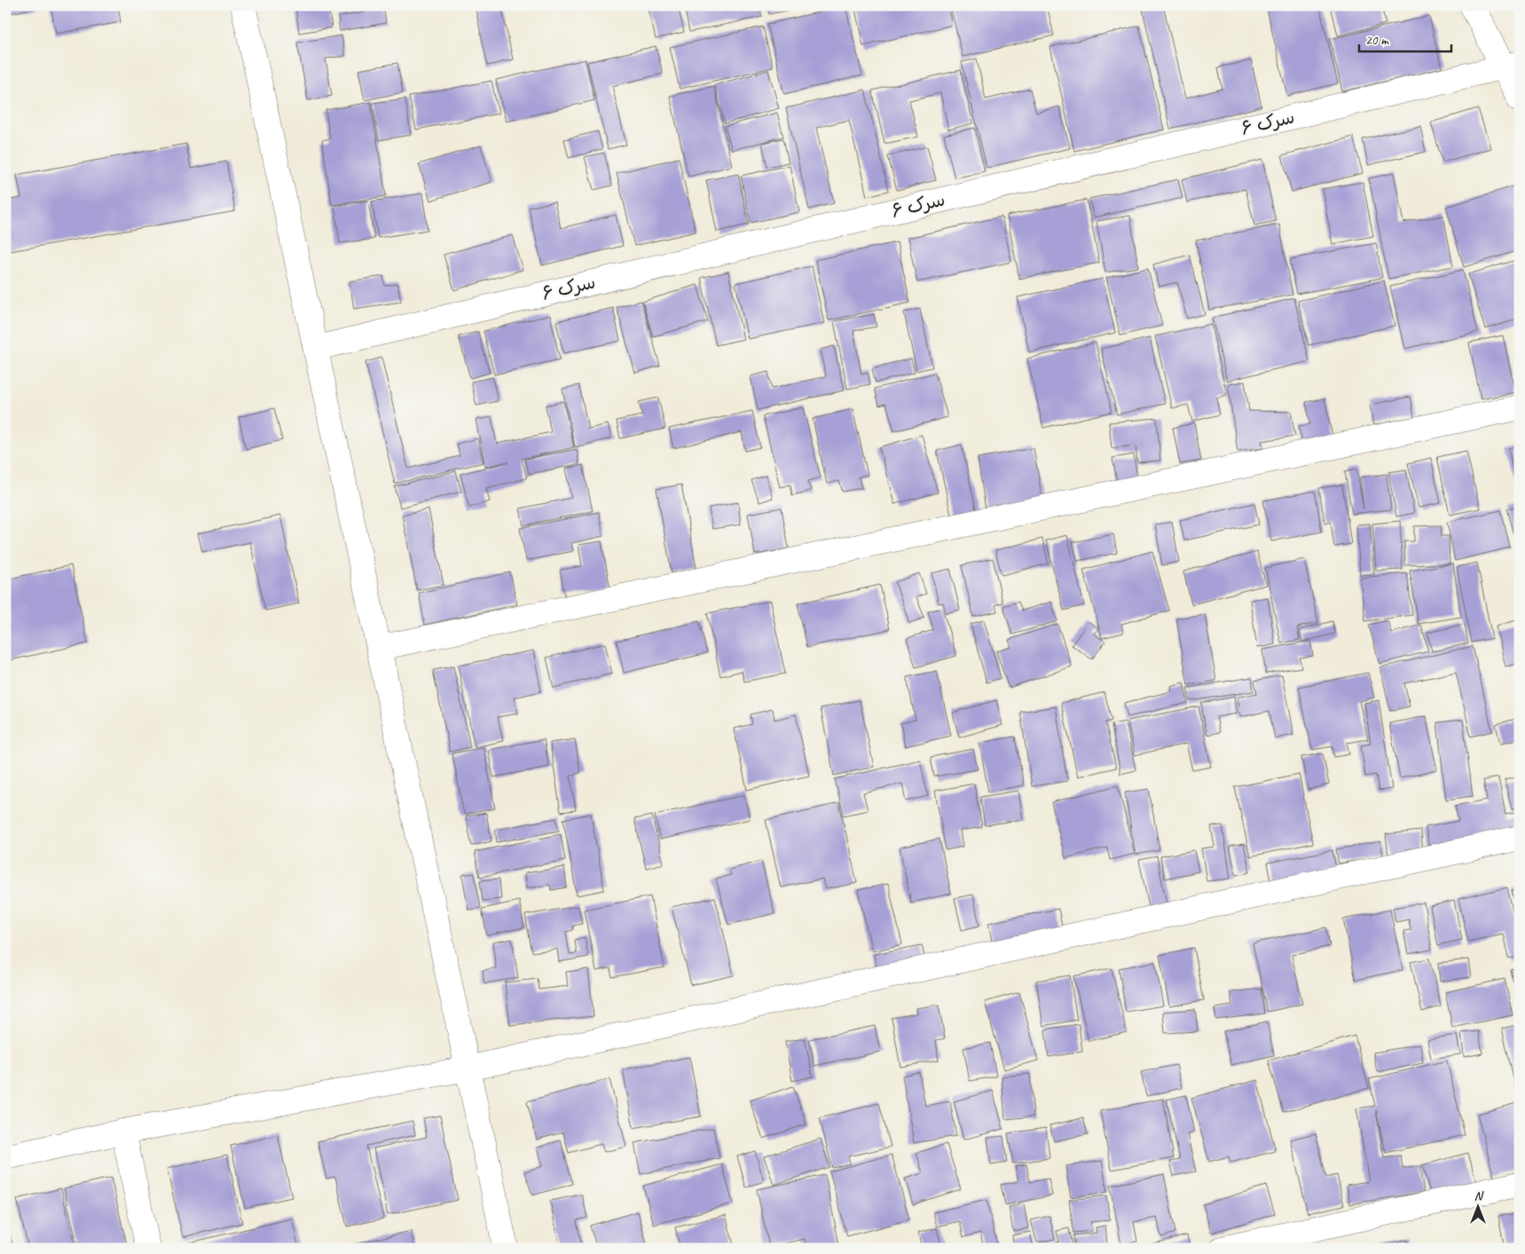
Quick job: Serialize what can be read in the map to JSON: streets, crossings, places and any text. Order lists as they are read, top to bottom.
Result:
{
  "streets": {
    "street": ["سرک ۶"]
  },
  "scale_bar": "20 m",
  "north": "top"
}
